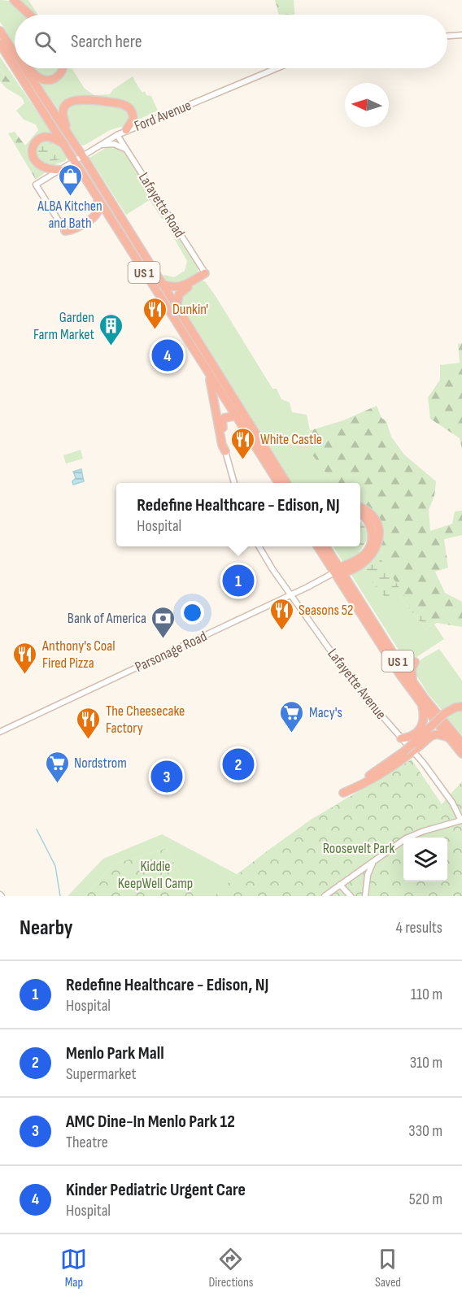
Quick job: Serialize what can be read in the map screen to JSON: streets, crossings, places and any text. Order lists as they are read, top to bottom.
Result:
{
  "streets": {
    "highway": ["US 1"],
    "street": [
      "Ford Avenue",
      "Lafayette Road",
      "Parsonage Road",
      "Lafayette Avenue"
    ]
  },
  "crossings": [
    ["Ford Avenue", "Lafayette Road"],
    ["Ford Avenue", "US 1"],
    ["US 1", "Parsonage Road"],
    ["Parsonage Road", "Lafayette Avenue"]
  ],
  "parks": ["Roosevelt Park", "Kiddie KeepWell Camp"],
  "places": {
    "shop": ["ALBA Kitchen and Bath"],
    "restaurant": [
      "Dunkin'",
      "White Castle",
      "Seasons 52",
      "Anthony's Coal Fired Pizza",
      "The Cheesecake Factory"
    ],
    "building": ["Garden Farm Market"],
    "bank": ["Bank of America"],
    "supermarket": ["Macy's", "Nordstrom"]
  },
  "north": "left",
  "page": {
    "search": "Search here",
    "pins": [
      "4",
      "1",
      "2",
      "3"
    ],
    "popup": ["Redefine Healthcare - Edison, NJ", "Hospital"],
    "heading": ["Nearby", "4 results"],
    "list": [
      {
        "mark": "1",
        "name": "Redefine Healthcare - Edison, NJ",
        "note": "Hospital",
        "value": "110 m"
      },
      {
        "mark": "2",
        "name": "Menlo Park Mall",
        "note": "Supermarket",
        "value": "310 m"
      },
      {
        "mark": "3",
        "name": "AMC Dine-In Menlo Park 12",
        "note": "Theatre",
        "value": "330 m"
      },
      {
        "mark": "4",
        "name": "Kinder Pediatric Urgent Care",
        "note": "Hospital",
        "value": "520 m"
      }
    ],
    "nav": ["Map", "Directions", "Saved"]
  }
}
